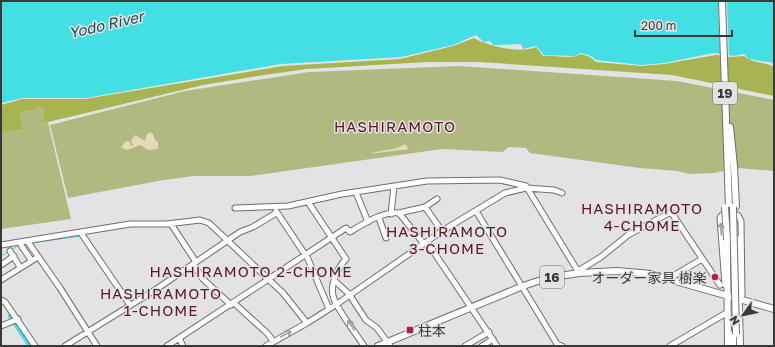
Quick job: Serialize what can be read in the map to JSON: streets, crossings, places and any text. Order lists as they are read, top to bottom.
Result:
{
  "streets": {
    "main road": ["19", "16"]
  },
  "districts": [
    "HASHIRAMOTO",
    "HASHIRAMOTO 4-CHOME",
    "HASHIRAMOTO 3-CHOME",
    "HASHIRAMOTO 2-CHOME",
    "HASHIRAMOTO 1-CHOME"
  ],
  "water": ["Yodo River"],
  "places": {
    "other": ["オーダー家具 樹楽"],
    "transit": ["柱本"]
  },
  "scale_bar": "200 m",
  "north": "bottom left"
}
